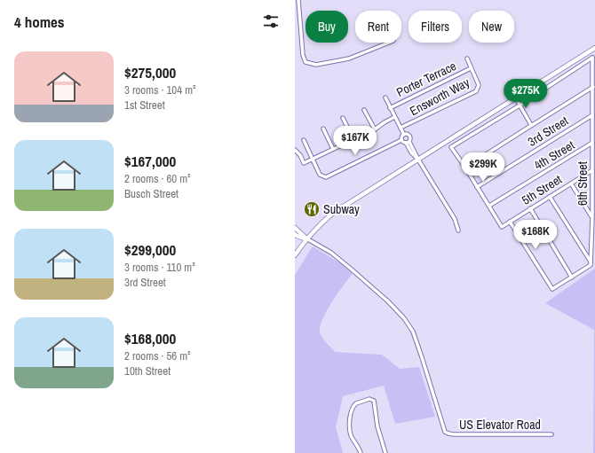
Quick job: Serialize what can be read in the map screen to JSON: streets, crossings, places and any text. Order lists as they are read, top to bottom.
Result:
{
  "streets": {
    "street": [
      "Porter Terrace",
      "Ensworth Way",
      "3rd Street",
      "4th Street",
      "6th Street",
      "5th Street",
      "US Elevator Road"
    ]
  },
  "crossings": [
    ["Porter Terrace", "Ensworth Way"],
    ["3rd Street", "6th Street"],
    ["4th Street", "6th Street"],
    ["4th Street", "5th Street"],
    ["6th Street", "5th Street"]
  ],
  "places": {
    "restaurant": ["Subway"]
  },
  "page": {
    "heading": "4 homes",
    "chip": [
      "Buy",
      "Rent",
      "Filters",
      "New"
    ],
    "list": [
      {
        "name": "$275,000",
        "note": "3 rooms · 104 m² · 1st Street"
      },
      {
        "name": "$167,000",
        "note": "2 rooms · 60 m² · Busch Street"
      },
      {
        "name": "$299,000",
        "note": "3 rooms · 110 m² · 3rd Street"
      },
      {
        "name": "$168,000",
        "note": "2 rooms · 56 m² · 10th Street"
      }
    ],
    "price": [
      "$275K",
      "$167K",
      "$299K",
      "$168K"
    ]
  }
}
